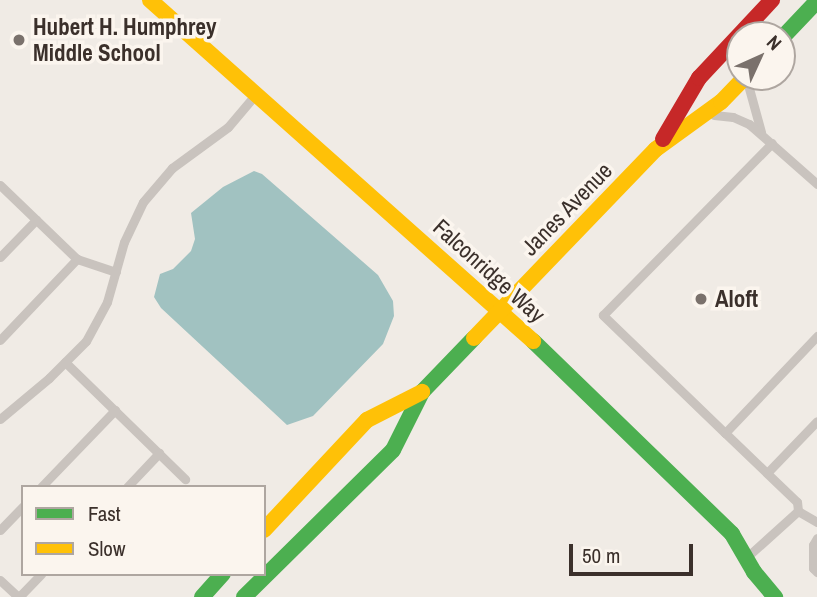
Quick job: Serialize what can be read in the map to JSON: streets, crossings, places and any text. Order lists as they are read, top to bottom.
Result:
{
  "streets": {
    "street": ["Janes Avenue", "Falconridge Way"]
  },
  "crossings": [
    ["Janes Avenue", "Falconridge Way"]
  ],
  "places": ["Hubert H. Humphrey Middle School", "Aloft"],
  "legend": ["Fast", "Slow"],
  "scale_bar": "50 m",
  "north": "top right"
}
